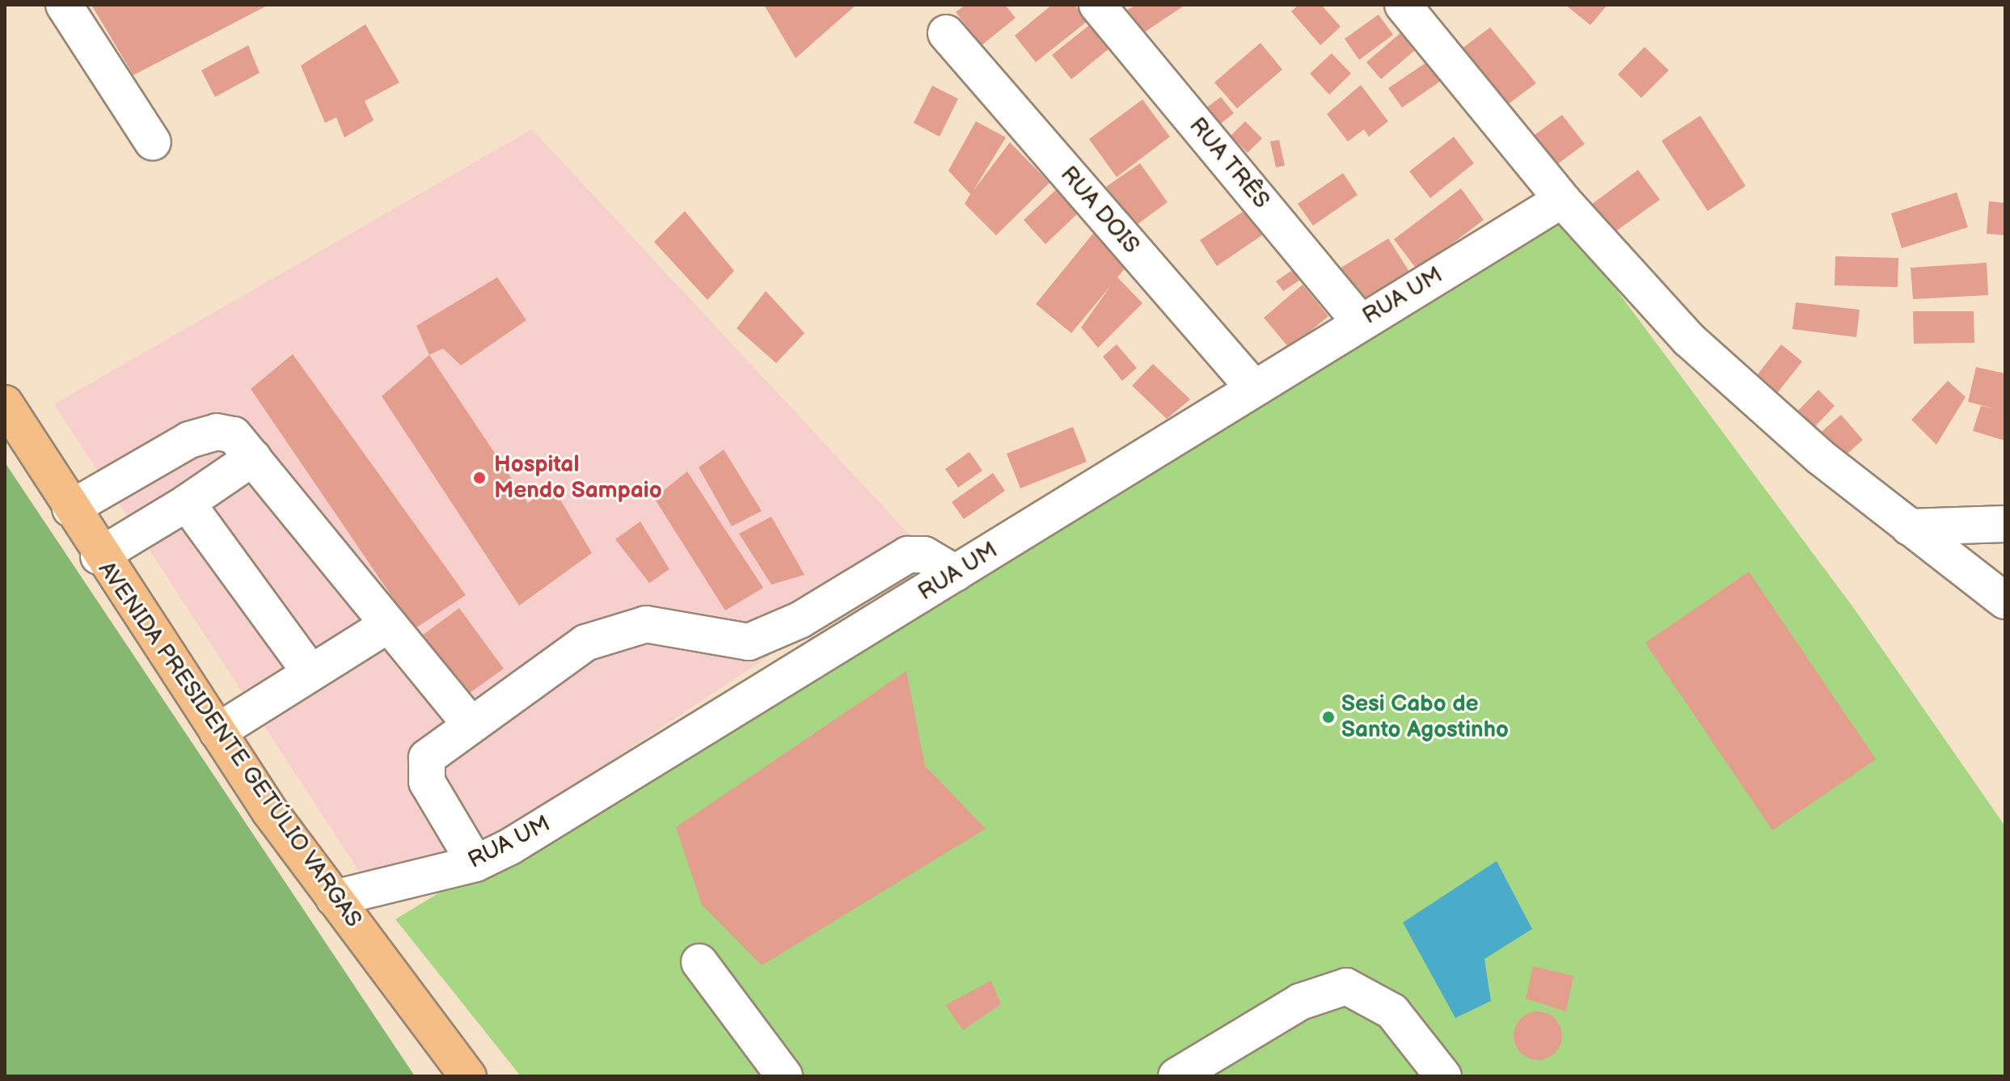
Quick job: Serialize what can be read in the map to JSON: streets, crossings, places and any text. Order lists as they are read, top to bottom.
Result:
{
  "streets": {
    "main road": ["AVENIDA PRESIDENTE GETÚLIO VARGAS"],
    "street": ["RUA TRÊS", "RUA DOIS", "RUA UM"]
  },
  "crossings": [
    ["RUA TRÊS", "RUA UM"],
    ["RUA DOIS", "RUA UM"],
    ["RUA UM", "AVENIDA PRESIDENTE GETÚLIO VARGAS"]
  ],
  "places": ["Hospital Mendo Sampaio", "Sesi Cabo de Santo Agostinho"]
}
